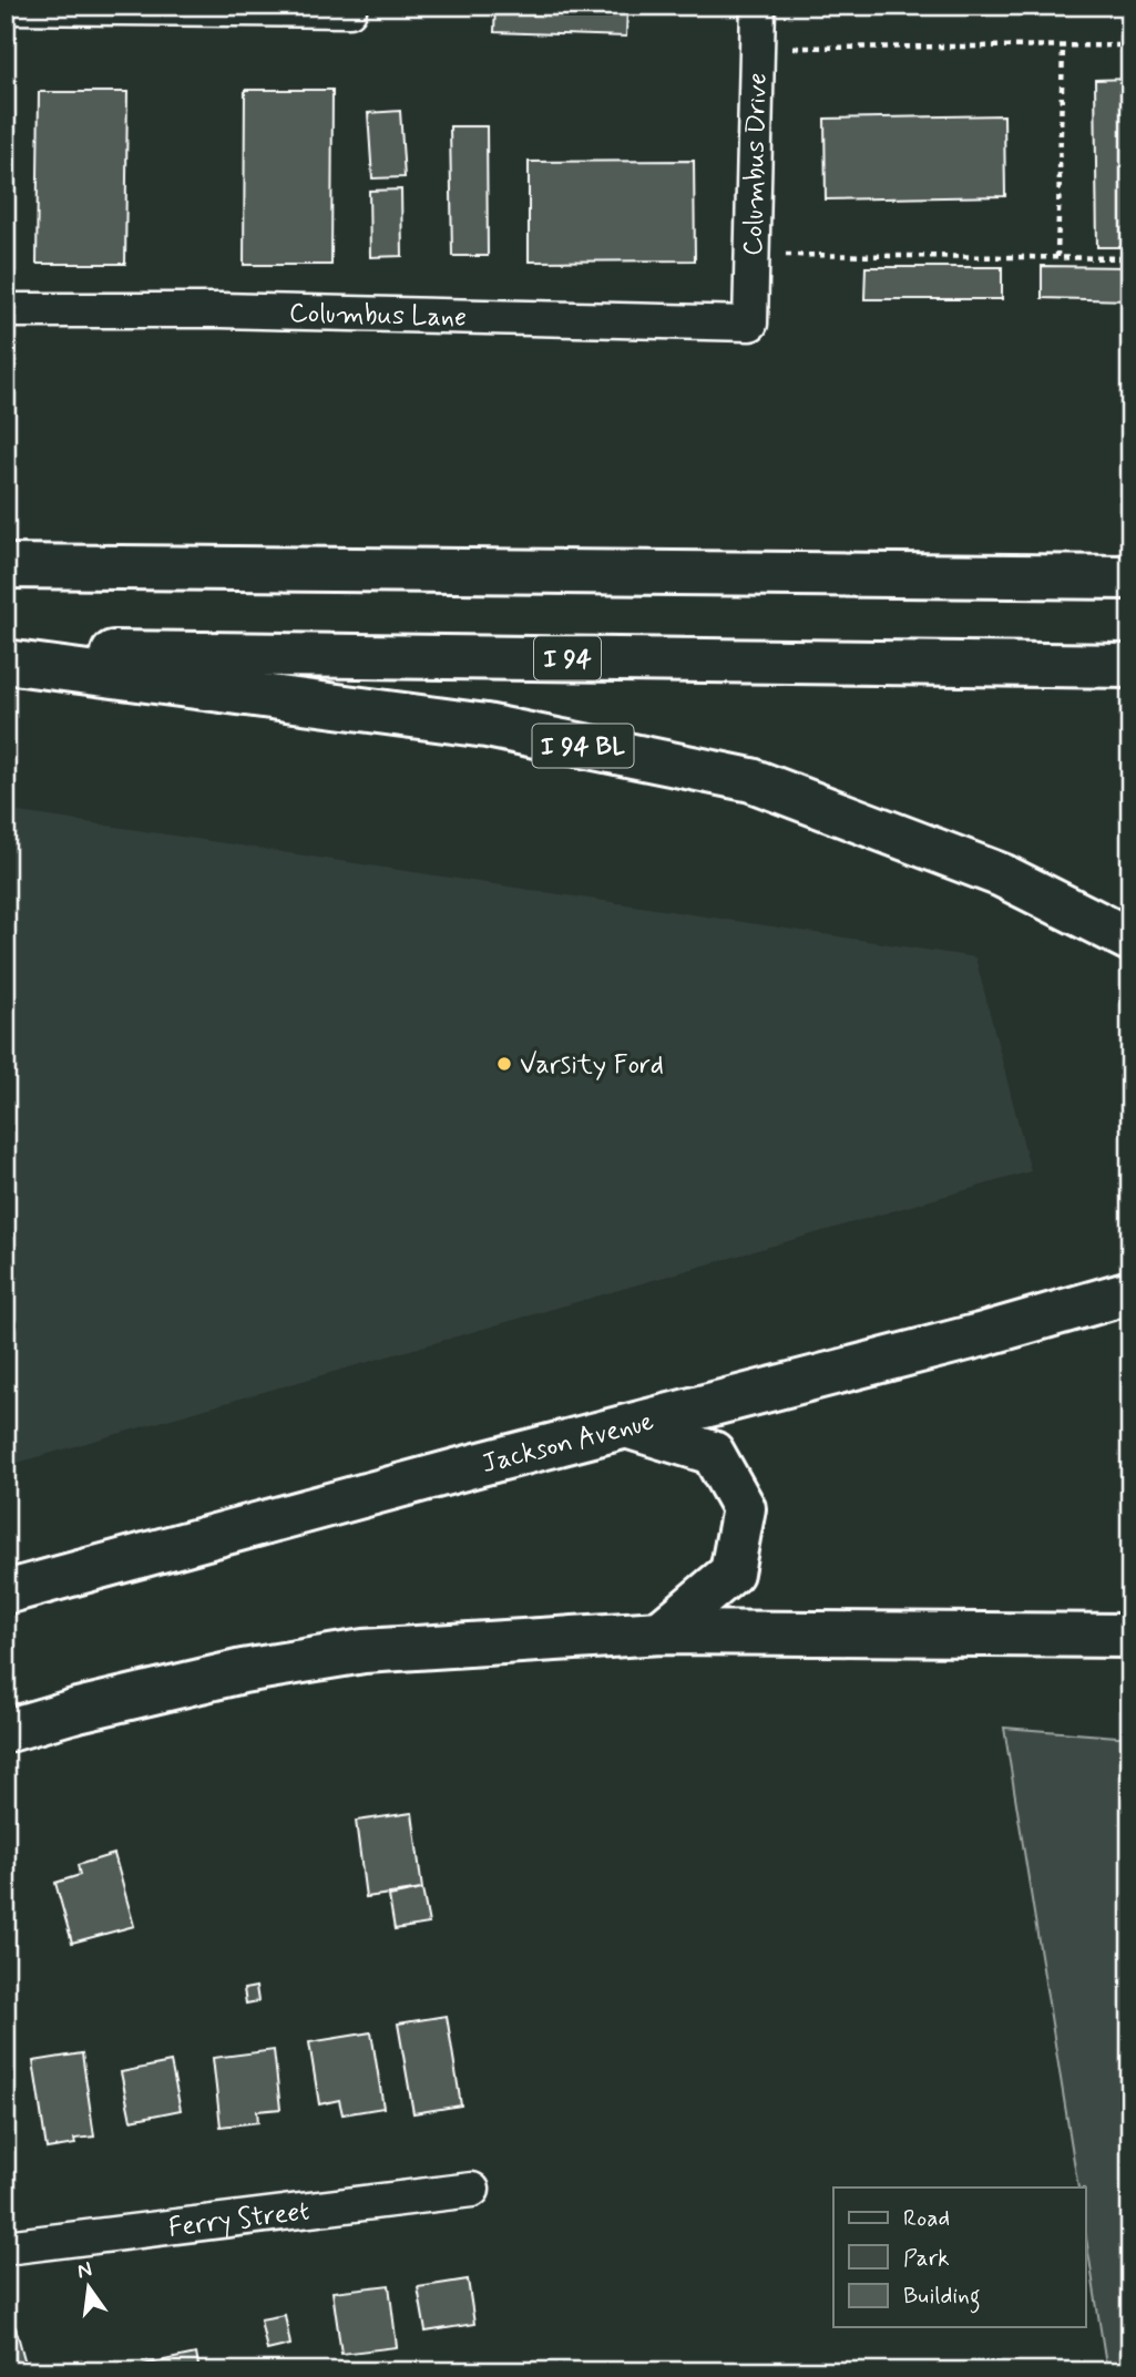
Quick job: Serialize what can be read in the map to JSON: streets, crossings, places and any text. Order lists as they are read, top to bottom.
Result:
{
  "streets": {
    "main road": ["I 94", "I 94 BL", "Jackson Avenue"],
    "street": ["Columbus Drive", "Columbus Lane", "Ferry Street"]
  },
  "crossings": [
    ["Columbus Drive", "Columbus Lane"]
  ],
  "places": ["Varsity Ford"],
  "legend": ["Road", "Park", "Building"],
  "north": "top"
}
